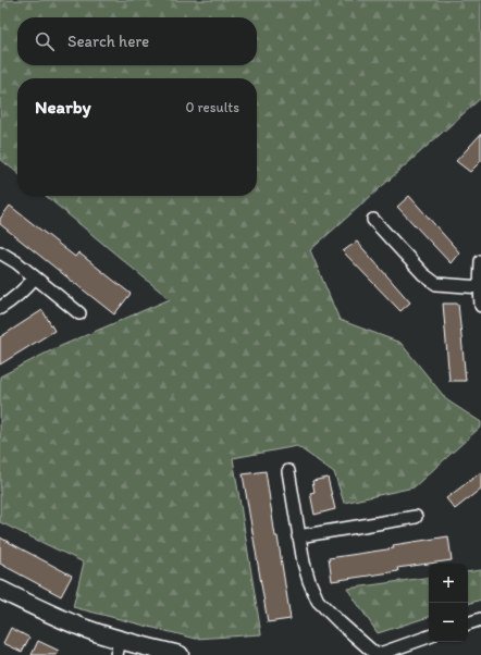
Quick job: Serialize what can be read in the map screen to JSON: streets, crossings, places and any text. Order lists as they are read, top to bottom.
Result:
{
  "page": {
    "search": "Search here",
    "heading": ["Nearby", "0 results"],
    "map_buttons": ["+", "−"]
  }
}
